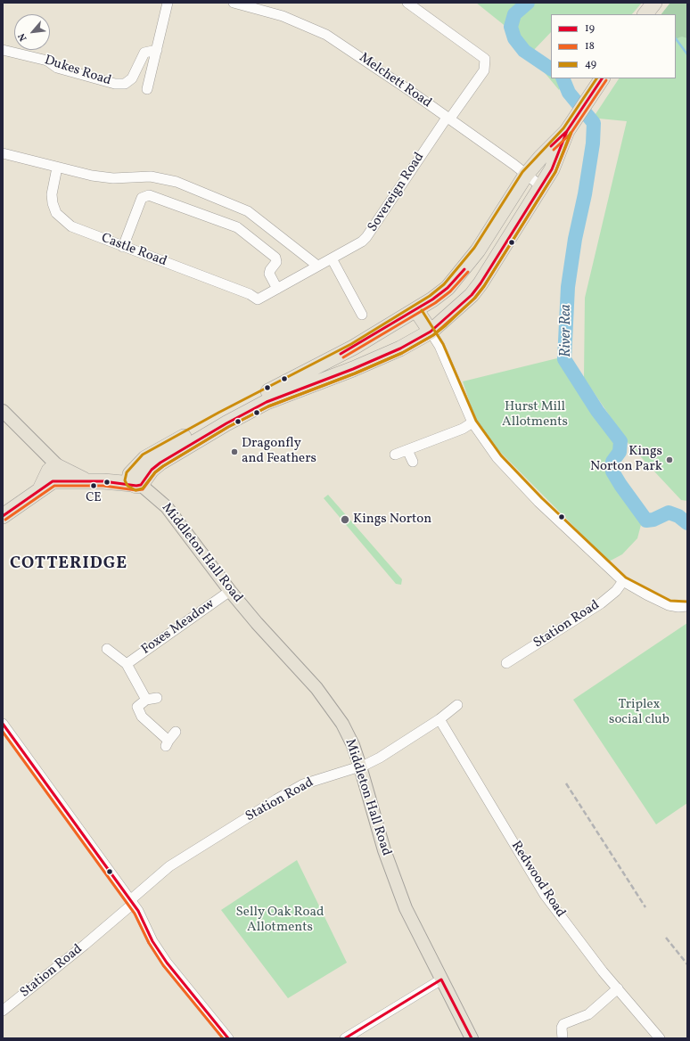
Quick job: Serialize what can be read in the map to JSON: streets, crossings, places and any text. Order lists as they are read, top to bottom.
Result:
{
  "streets": {
    "main road": ["Middleton Hall Road"],
    "street": [
      "Dukes Road",
      "Melchett Road",
      "Sovereign Road",
      "Castle Road",
      "Station Road",
      "Foxes Meadow",
      "Redwood Road"
    ]
  },
  "crossings": [
    ["Melchett Road", "Sovereign Road"],
    ["Sovereign Road", "Castle Road"],
    ["Middleton Hall Road", "Station Road"],
    ["Middleton Hall Road", "Foxes Meadow"],
    ["Station Road", "Redwood Road"]
  ],
  "districts": ["COTTERIDGE"],
  "water": ["River Rea"],
  "parks": ["Hurst Mill Allotments", "Triplex social club", "Selly Oak Road Allotments"],
  "places": [
    "Dragonfly and Feathers",
    "Kings Norton Park",
    "CE",
    "Kings Norton"
  ],
  "lines": ["transit line 19", "transit line 49", "transit line 18"],
  "legend": ["19", "18", "49"],
  "north": "bottom left"
}
